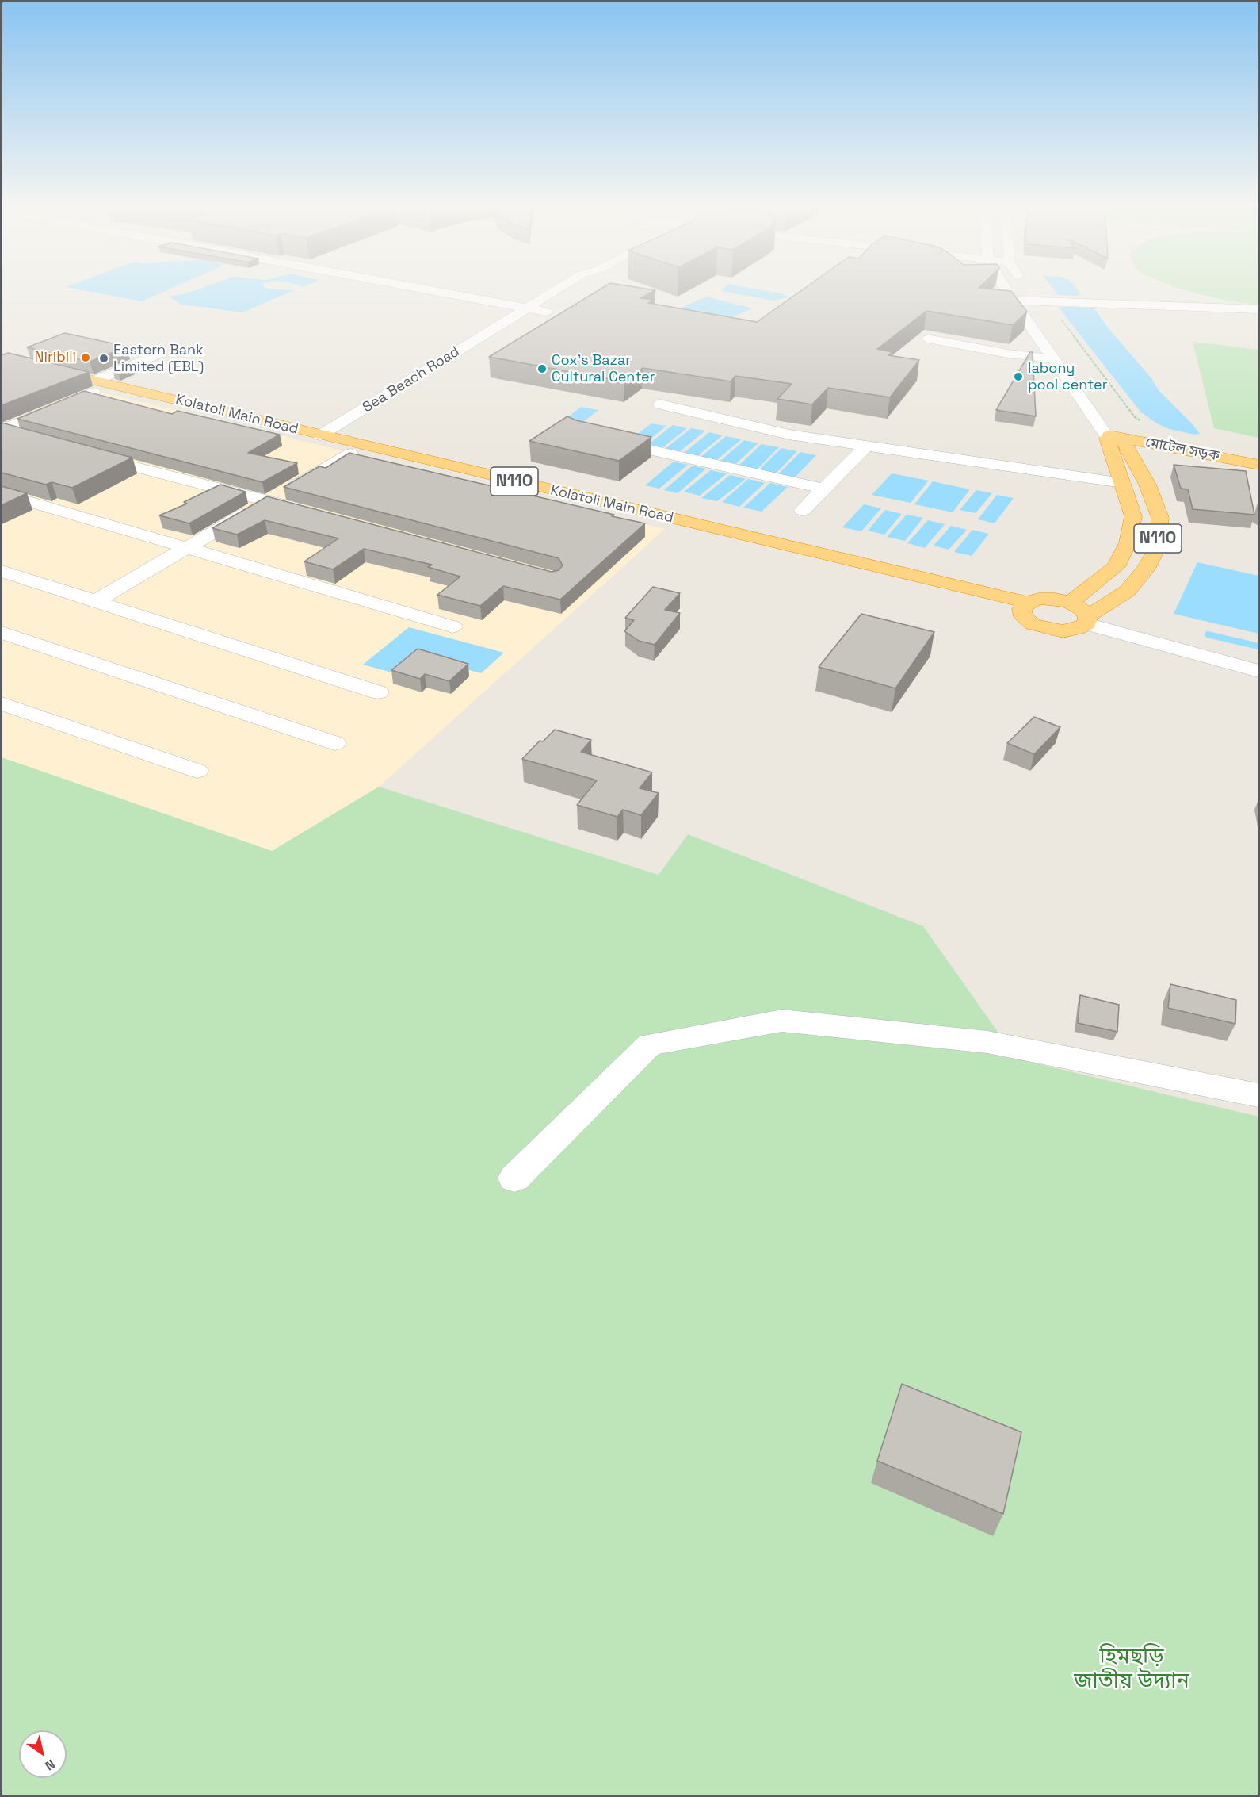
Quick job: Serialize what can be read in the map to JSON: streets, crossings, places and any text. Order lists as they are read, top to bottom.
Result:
{
  "streets": {
    "highway": ["Kolatoli Main Road", "মোটেল সড়ক", "N110"],
    "street": ["Sea Beach Road"]
  },
  "crossings": [
    ["Sea Beach Road", "Kolatoli Main Road"],
    ["মোটেল সড়ক", "N110"]
  ],
  "parks": ["হিমছড়ি জাতীয় উদ্যান"],
  "places": [
    "Niribili",
    "Eastern Bank Limited (EBL)",
    "Cox's Bazar Cultural Center",
    "labony pool center"
  ],
  "north": "bottom right"
}
